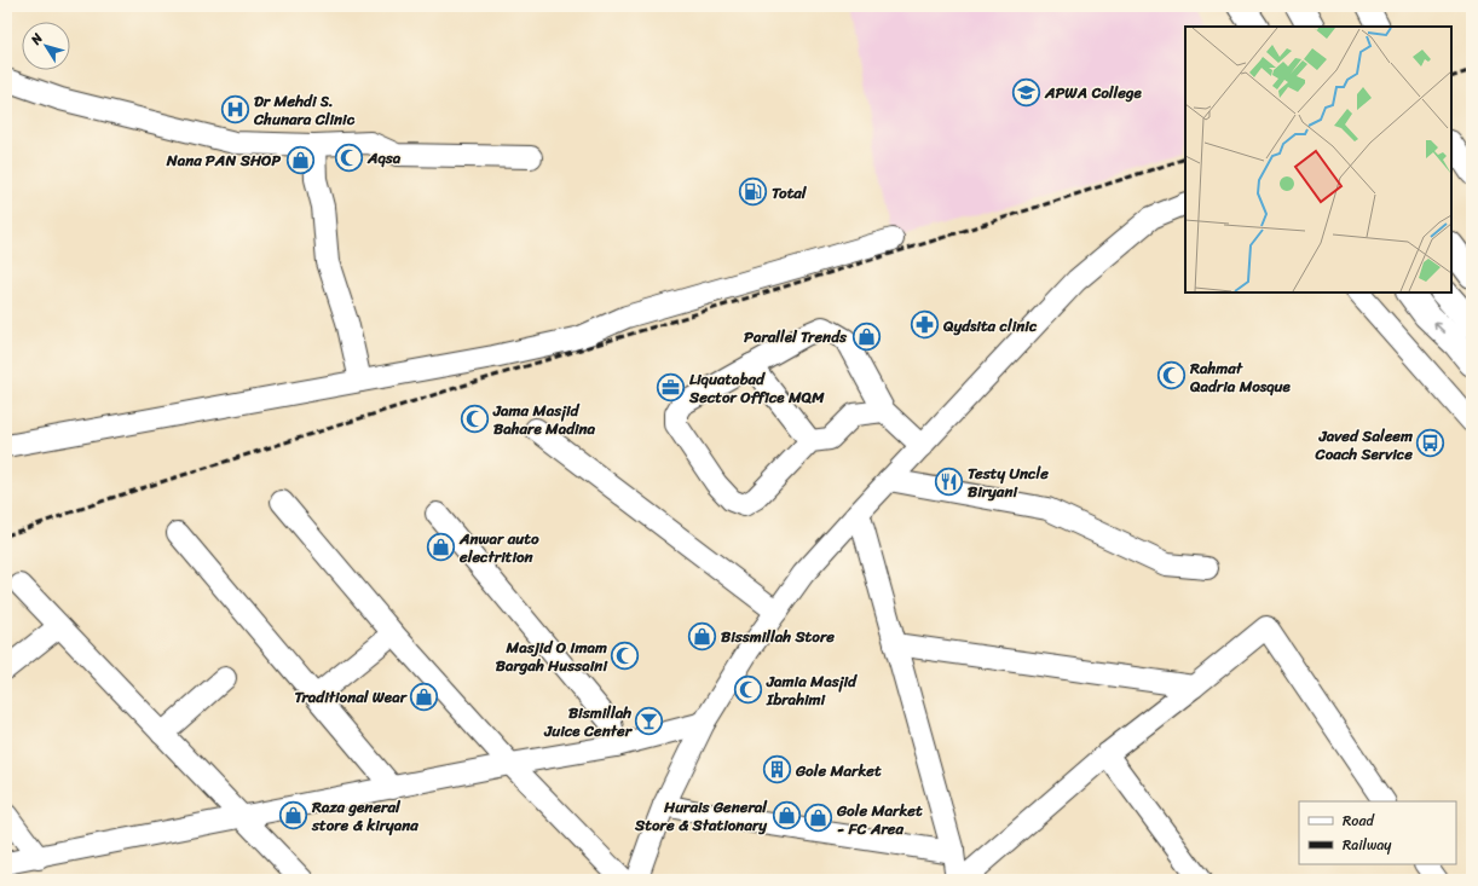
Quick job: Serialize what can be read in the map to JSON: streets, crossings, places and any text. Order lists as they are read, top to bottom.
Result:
{
  "places": {
    "school or university": ["APWA College"],
    "hospital": ["Dr Mehdi S. Chunara Clinic"],
    "mosque": [
      "Aqsa",
      "Rahmat Qadria Mosque",
      "Jama Masjid Bahare Madina",
      "Masjid O Imam Bargah Hussaini",
      "Jamia Masjid Ibrahimi"
    ],
    "shop": [
      "Nana PAN SHOP",
      "Parallel Trends",
      "Anwar auto electrition",
      "Bissmillah Store",
      "Traditional Wear",
      "Raza general store & kiryana",
      "Hurais General Store & Stationary",
      "Gole Market - FC Area"
    ],
    "fuel station": ["Total"],
    "pharmacy": ["Qydsita clinic"],
    "office": ["Liquatabad Sector Office MQM"],
    "bus stop": ["Javed Saleem Coach Service"],
    "restaurant": ["Testy Uncle Biryani"],
    "bar": ["Bismillah Juice Center"],
    "building": ["Gole Market"]
  },
  "legend": ["Road", "Railway"],
  "north": "top left"
}
